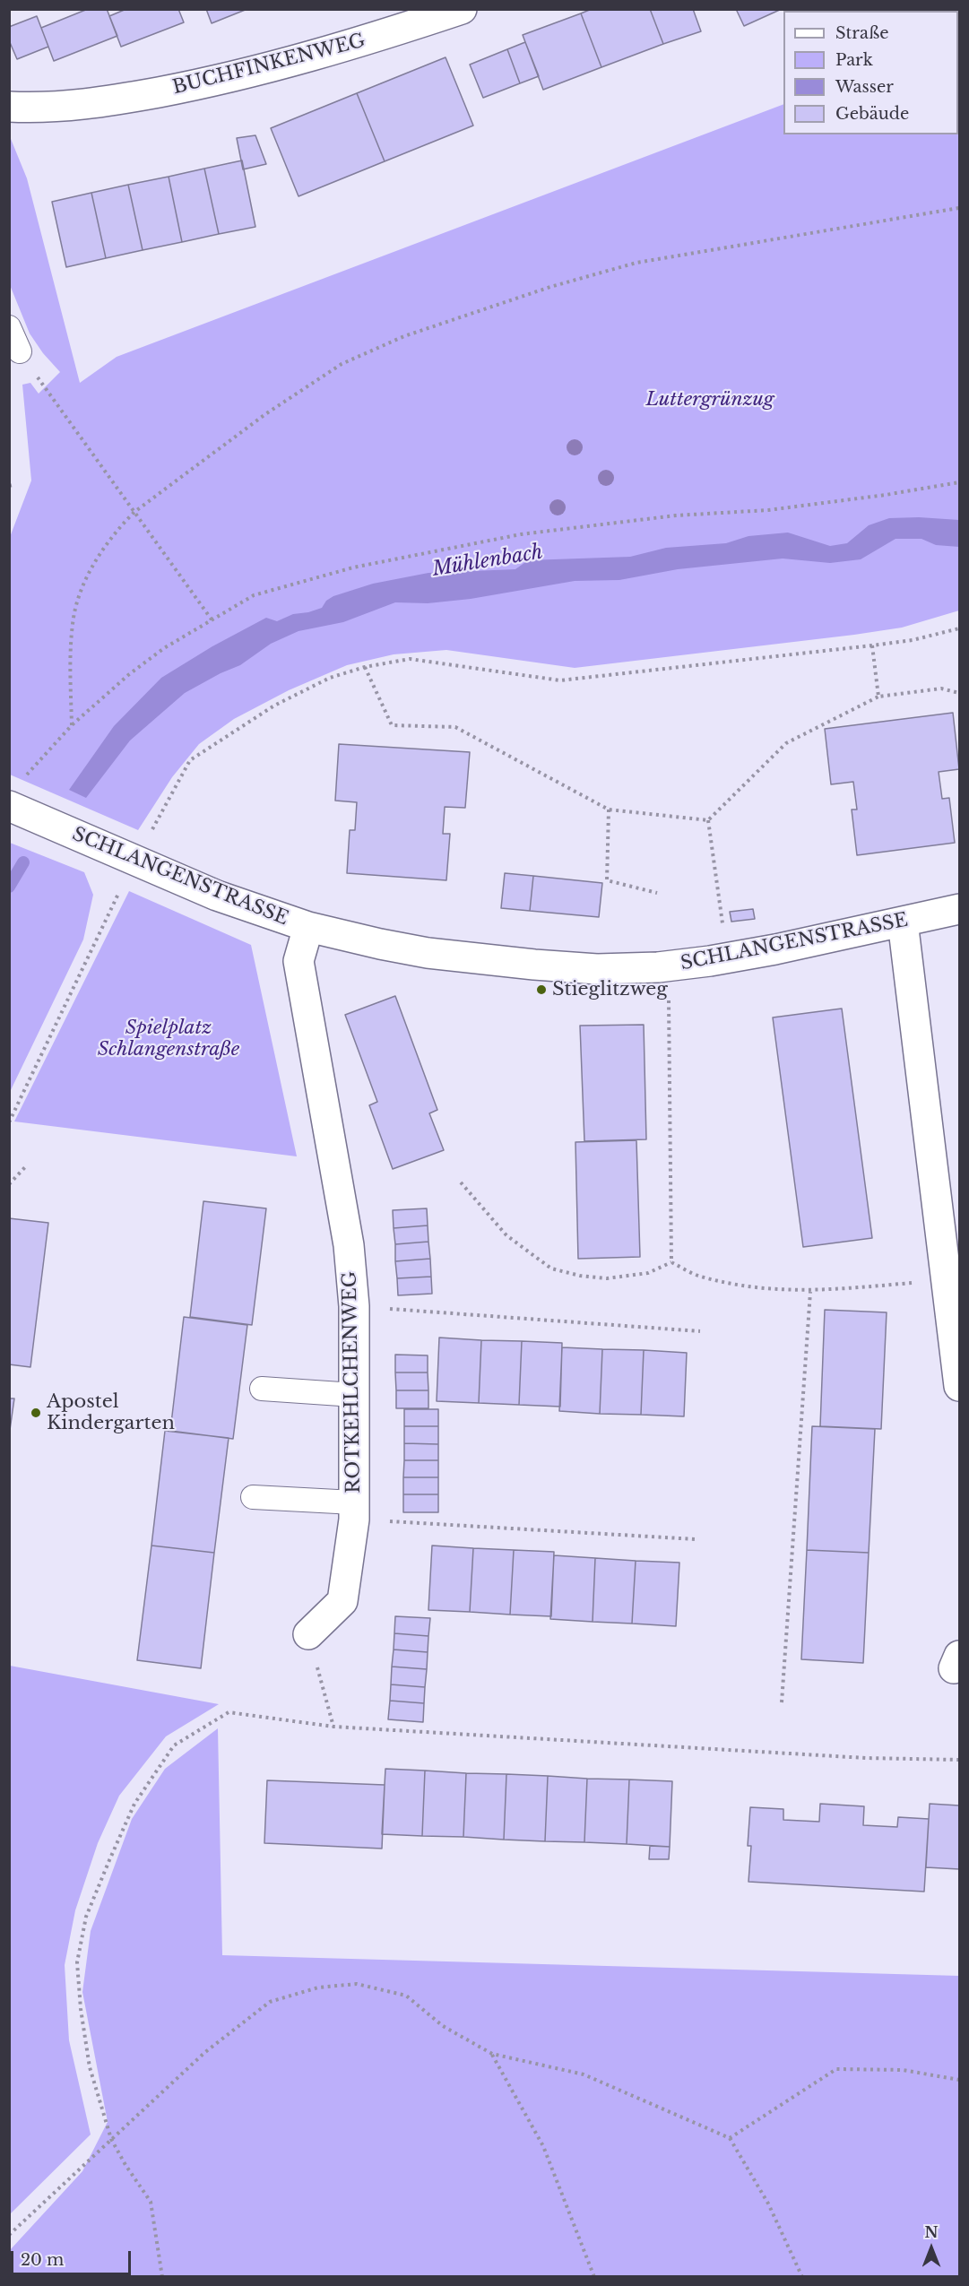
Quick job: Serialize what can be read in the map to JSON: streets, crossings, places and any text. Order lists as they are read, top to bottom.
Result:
{
  "streets": {
    "street": ["BUCHFINKENWEG", "SCHLANGENSTRASSE", "ROTKEHLCHENWEG"]
  },
  "crossings": [
    ["SCHLANGENSTRASSE", "ROTKEHLCHENWEG"]
  ],
  "water": ["Mühlenbach"],
  "parks": ["Luttergrünzug", "Spielplatz Schlangenstraße"],
  "places": ["Stieglitzweg", "Apostel Kindergarten"],
  "legend": [
    "Straße",
    "Park",
    "Wasser",
    "Gebäude"
  ],
  "scale_bar": "20 m",
  "north": "top"
}
